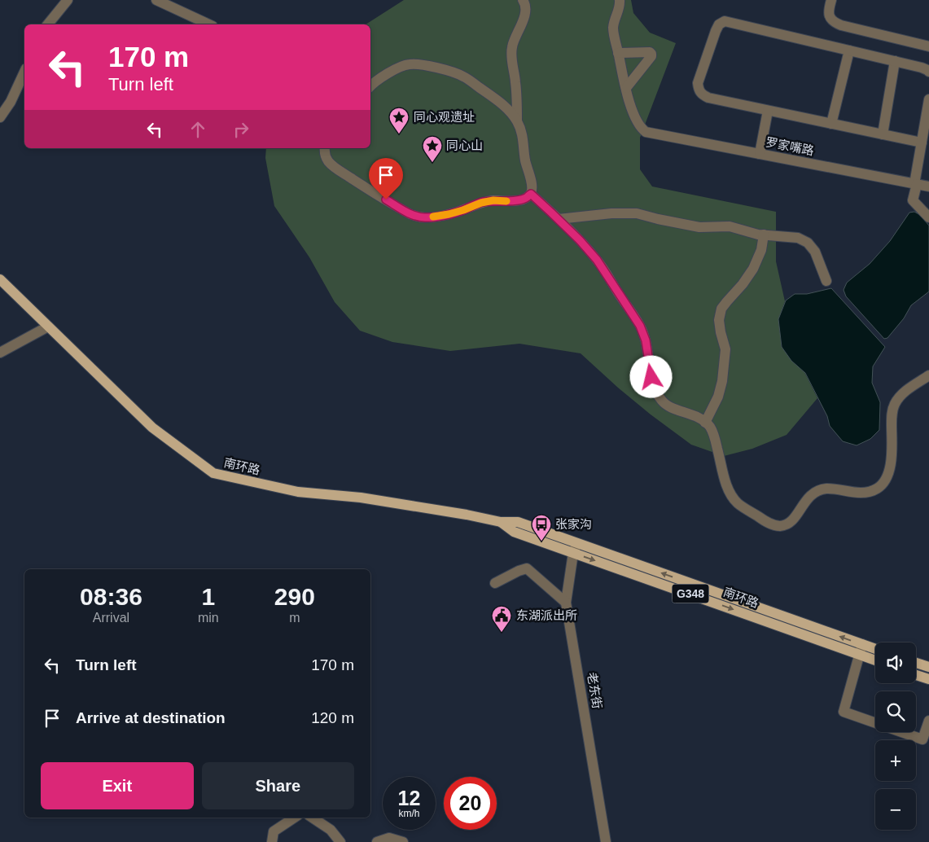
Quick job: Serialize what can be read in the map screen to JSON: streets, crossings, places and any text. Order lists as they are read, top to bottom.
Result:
{
  "streets": {
    "main road": ["南环路", "G348"],
    "street": ["罗家嘴路", "老东街"]
  },
  "crossings": [
    ["南环路", "老东街"]
  ],
  "places": {
    "place": ["同心观遗址", "同心山"],
    "bus stop": ["张家沟"],
    "public building": ["东湖派出所"]
  },
  "page": {
    "turn": ["170 m", "Turn left"],
    "eta": [
      "08:36",
      "Arrival",
      "1",
      "min",
      "290",
      "m"
    ],
    "list": [
      {
        "name": "Turn left",
        "value": "170 m"
      },
      {
        "name": "Arrive at destination",
        "value": "120 m"
      }
    ],
    "map_buttons": ["+", "−"],
    "buttons": ["Exit", "Share"],
    "speed": "12 km/h",
    "limit": "20"
  }
}
